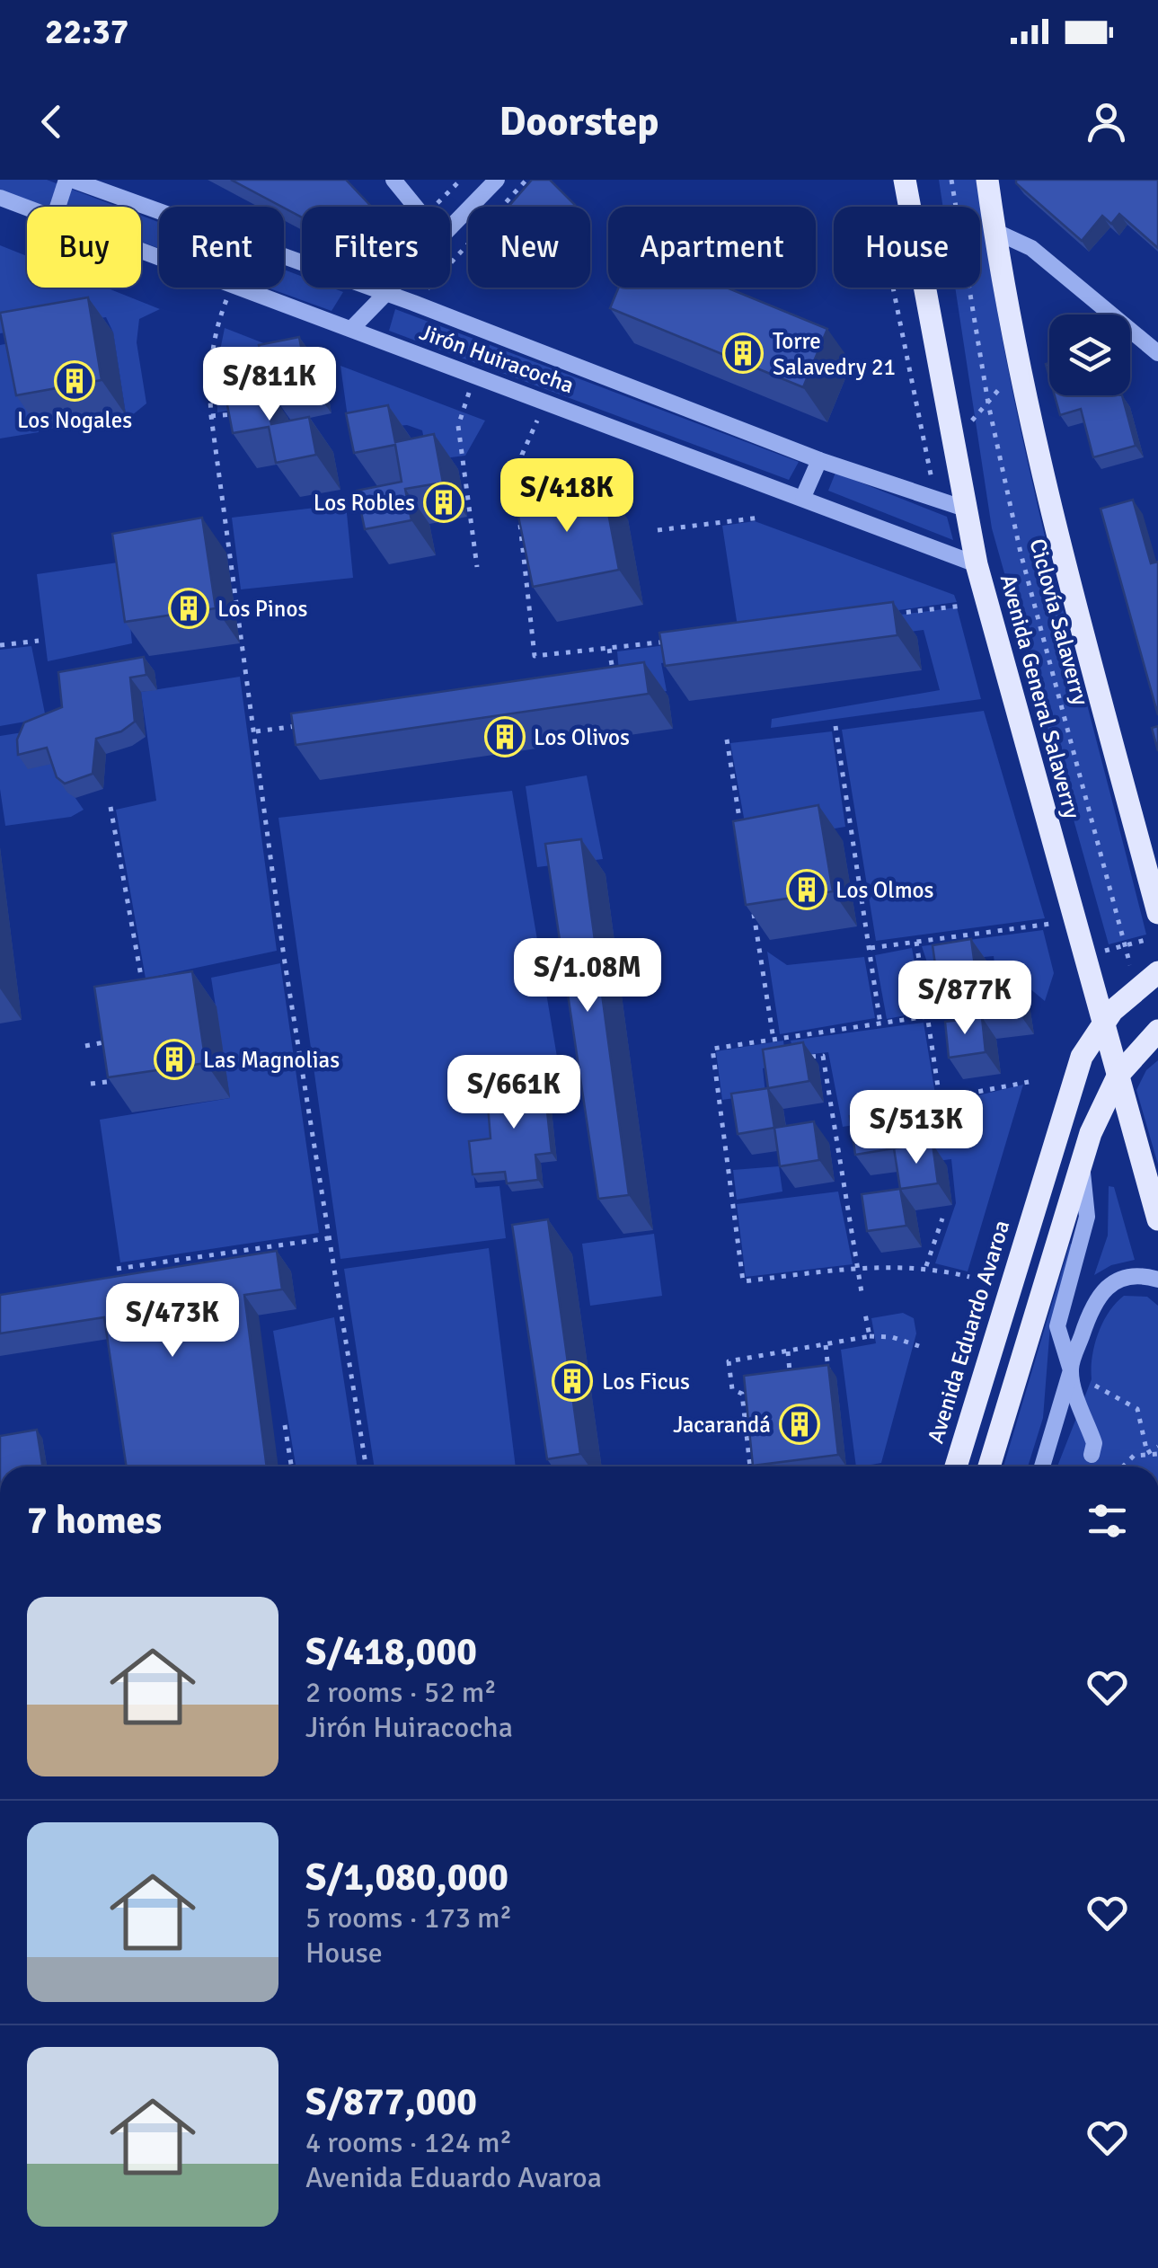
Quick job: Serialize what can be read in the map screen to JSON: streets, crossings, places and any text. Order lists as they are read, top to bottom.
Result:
{
  "streets": {
    "main road": ["Avenida General Salaverry", "Avenida Eduardo Avaroa"],
    "street": ["Jirón Huiracocha"],
    "path": ["Ciclovía Salaverry"]
  },
  "crossings": [
    ["Jirón Huiracocha", "Avenida General Salaverry"],
    ["Ciclovía Salaverry", "Avenida Eduardo Avaroa"],
    ["Avenida General Salaverry", "Avenida Eduardo Avaroa"]
  ],
  "places": {
    "building": [
      "Torre Salavedry 21",
      "Los Nogales",
      "Los Robles",
      "Los Pinos",
      "Los Olivos",
      "Los Olmos",
      "Las Magnolias",
      "Los Ficus",
      "Jacarandá"
    ]
  },
  "page": {
    "status": "22:37",
    "header": "Doorstep",
    "chip": [
      "Buy",
      "Rent",
      "Filters",
      "New",
      "Apartment",
      "House"
    ],
    "price": [
      "S/811K",
      "S/418K",
      "S/1.08M",
      "S/877K",
      "S/661K",
      "S/513K",
      "S/473K"
    ],
    "heading": "7 homes",
    "list": [
      {
        "name": "S/418,000",
        "note": "2 rooms · 52 m² · Jirón Huiracocha"
      },
      {
        "name": "S/1,080,000",
        "note": "5 rooms · 173 m² · House"
      },
      {
        "name": "S/877,000",
        "note": "4 rooms · 124 m² · Avenida Eduardo Avaroa"
      }
    ]
  }
}
